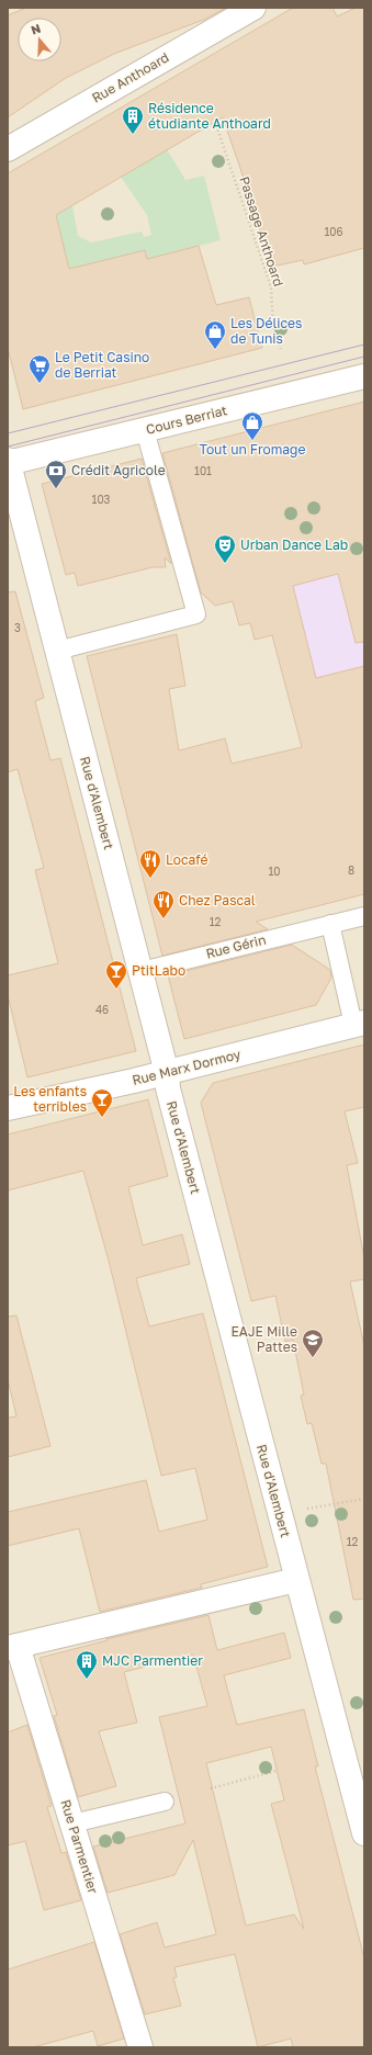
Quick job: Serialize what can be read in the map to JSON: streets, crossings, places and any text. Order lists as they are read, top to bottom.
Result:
{
  "streets": {
    "street": [
      "Rue Anthoard",
      "Cours Berriat",
      "Rue d'Alembert",
      "Rue Marx Dormoy",
      "Rue Parmentier"
    ],
    "lane": ["Rue Gérin"],
    "path": ["Passage Anthoard"]
  },
  "crossings": [
    ["Cours Berriat", "Rue d'Alembert"],
    ["Rue d'Alembert", "Rue Gérin"],
    ["Rue d'Alembert", "Rue Marx Dormoy"],
    ["Rue d'Alembert", "Rue Parmentier"]
  ],
  "places": {
    "building": ["Résidence étudiante Anthoard", "MJC Parmentier"],
    "shop": ["Les Délices de Tunis", "Tout un Fromage"],
    "supermarket": ["Le Petit Casino de Berriat"],
    "bank": ["Crédit Agricole"],
    "theatre": ["Urban Dance Lab"],
    "restaurant": ["Locafé", "Chez Pascal"],
    "bar": ["PtitLabo", "Les enfants terribles"],
    "school or university": ["EAJE Mille Pattes"]
  },
  "house_numbers": [
    "106",
    "101",
    "103",
    "3",
    "8",
    "10",
    "12",
    "46",
    "12"
  ],
  "north": "top"
}
